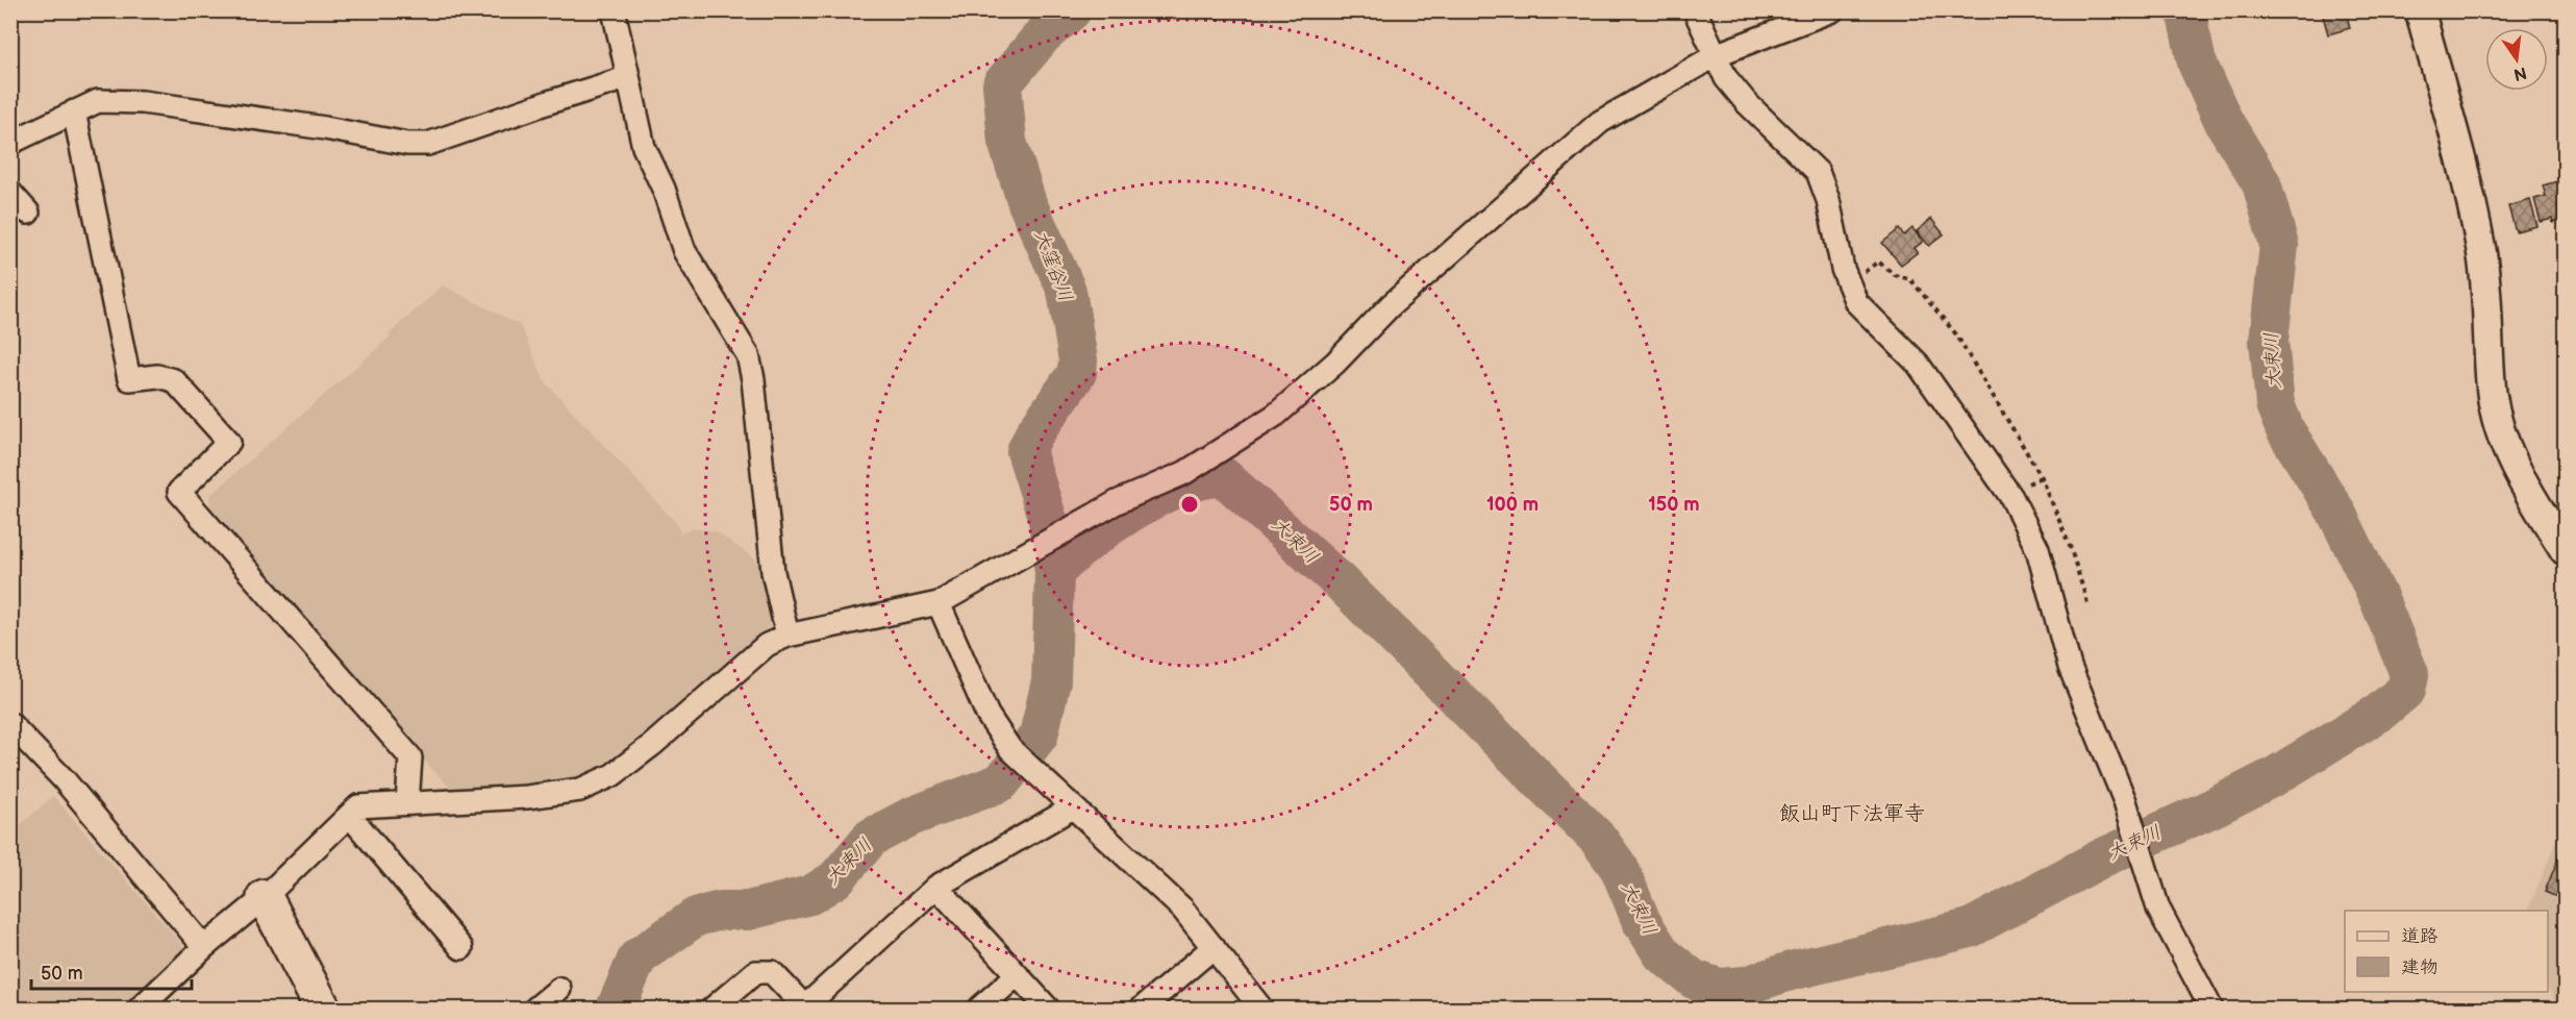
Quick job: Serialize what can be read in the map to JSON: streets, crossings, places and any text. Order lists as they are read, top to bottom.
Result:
{
  "districts": ["飯山町下法軍寺"],
  "water": ["大窪谷川", "大束川"],
  "legend": ["道路", "建物"],
  "scale_bar": "50 m",
  "north": "bottom",
  "rings": ["50 m", "100 m", "150 m"]
}
